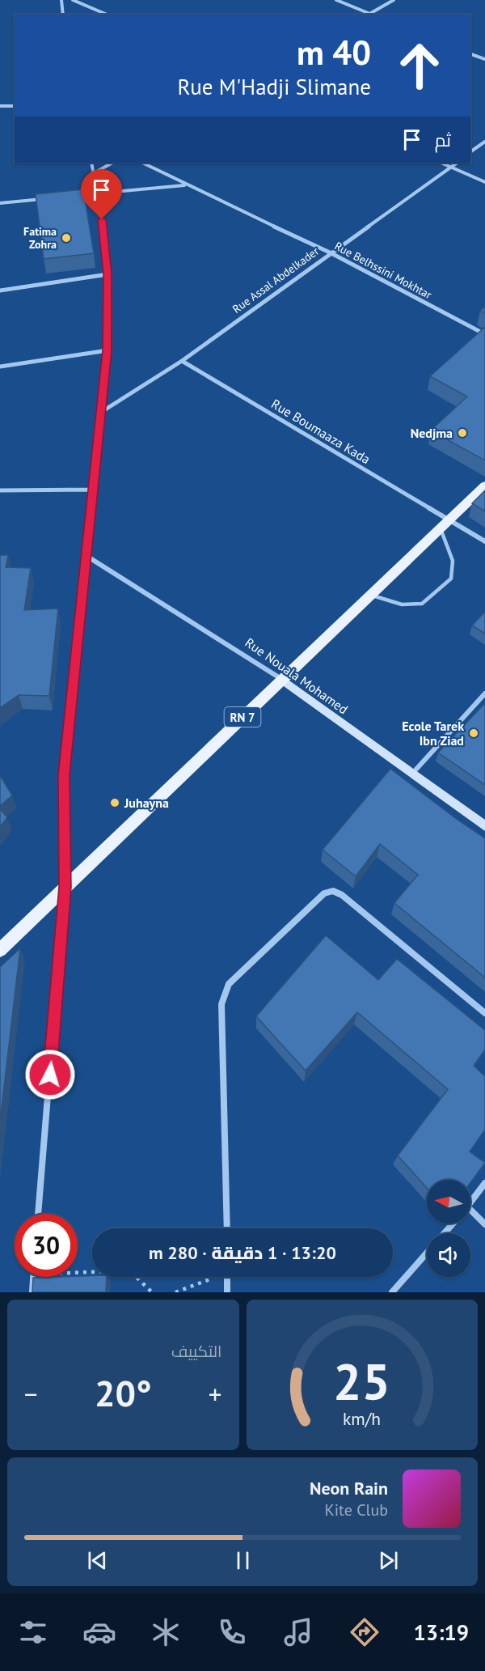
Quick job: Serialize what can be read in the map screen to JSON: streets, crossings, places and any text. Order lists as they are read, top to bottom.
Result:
{
  "streets": {
    "main road": ["RN 7"],
    "street": [
      "Rue Belhssini Mokhtar",
      "Rue Assal Abdelkader",
      "Rue Boumaaza Kada",
      "Rue Nouala Mohamed"
    ]
  },
  "crossings": [
    ["Rue Belhssini Mokhtar", "Rue Assal Abdelkader"],
    ["Rue Assal Abdelkader", "Rue Boumaaza Kada"],
    ["Rue Boumaaza Kada", "RN 7"],
    ["Rue Nouala Mohamed", "RN 7"]
  ],
  "places": [
    "Fatima Zohra",
    "Nedjma",
    "Ecole Tarek Ibn Ziad",
    "Juhayna"
  ],
  "north": "left",
  "page": {
    "turn": ["40 m", "Rue M'Hadji Slimane"],
    "then": "ثم",
    "limit": "30",
    "trip": "13:20 · 1 دقيقة · 280 m",
    "tile": "التكييف",
    "heat": ["−", "20°", "+"],
    "song": ["Neon Rain", "Kite Club"],
    "tabs": "13:19",
    "gauge": ["25", "km/h"]
  }
}
